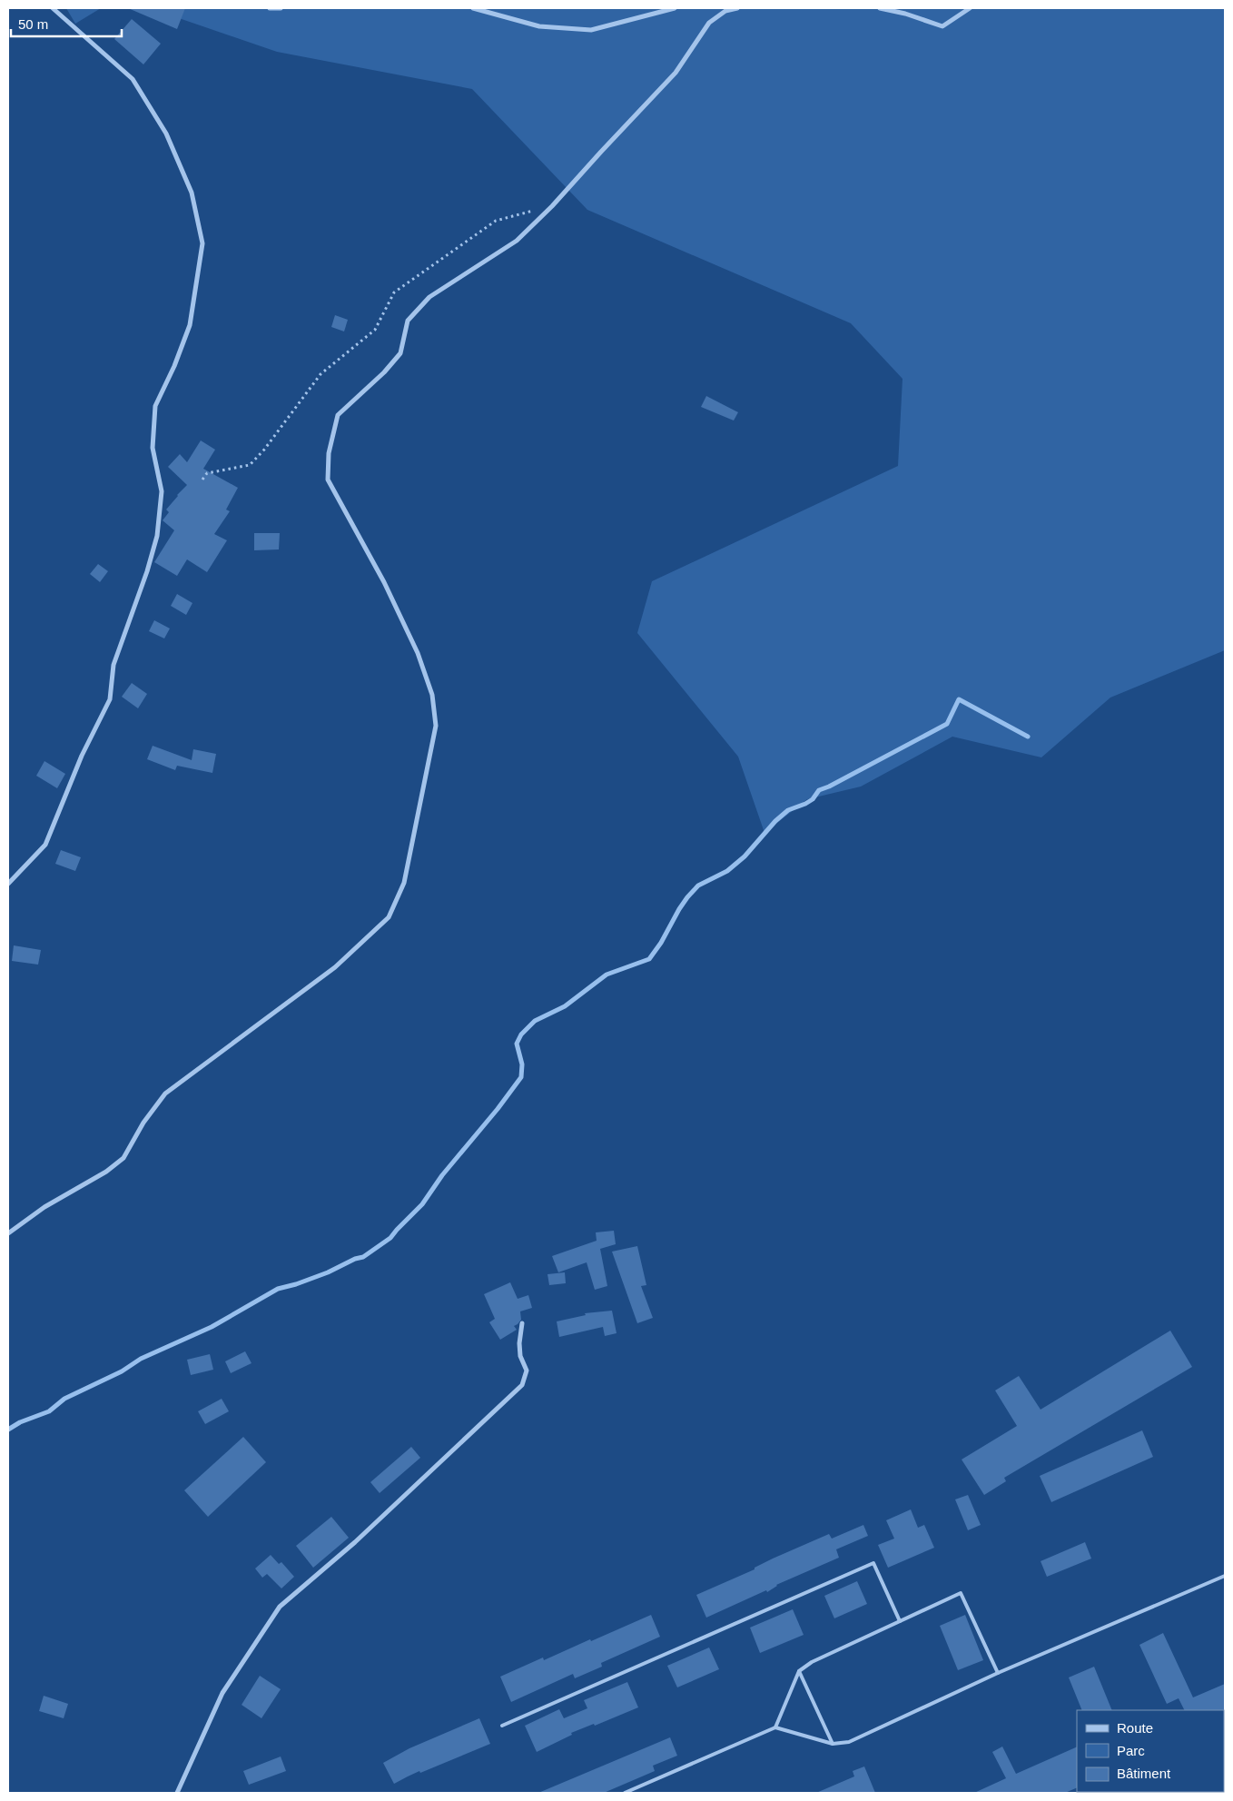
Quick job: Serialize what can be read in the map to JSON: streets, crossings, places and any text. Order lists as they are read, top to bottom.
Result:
{
  "legend": ["Route", "Parc", "Bâtiment"],
  "scale_bar": "50 m"
}
